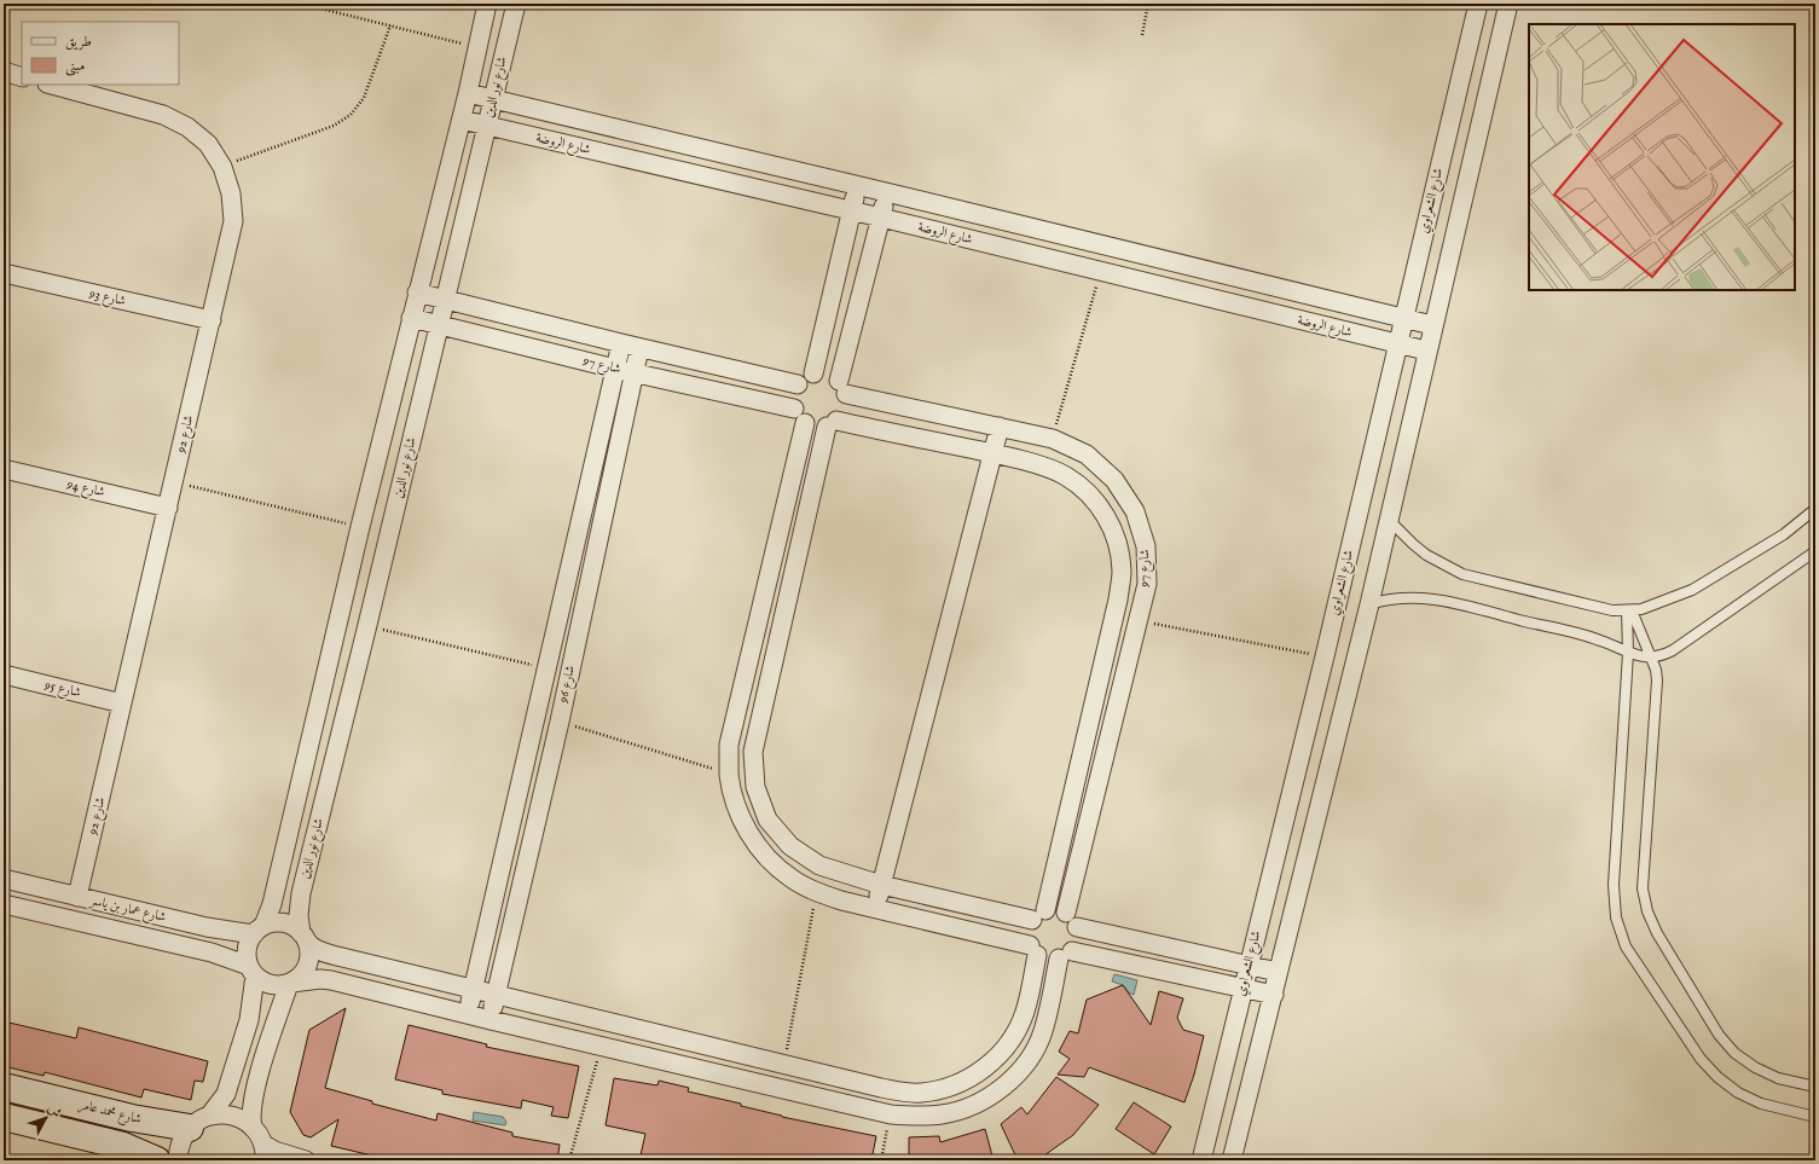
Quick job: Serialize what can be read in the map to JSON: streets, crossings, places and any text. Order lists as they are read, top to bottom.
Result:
{
  "streets": {
    "street": [
      "شارع نور الدين",
      "شارع الروضة",
      "شارع الشعراوي",
      "شارع 93",
      "شارع 97",
      "شارع 92",
      "شارع 94",
      "شارع 96",
      "شارع 95",
      "شارع عمار بن ياسر",
      "شارع محمد عامر"
    ]
  },
  "crossings": [
    ["شارع نور الدين", "شارع الروضة"],
    ["شارع نور الدين", "شارع 97"],
    ["شارع نور الدين", "شارع عمار بن ياسر"],
    ["شارع الروضة", "شارع الشعراوي"],
    ["شارع 93", "شارع 92"],
    ["شارع 97", "شارع 96"],
    ["شارع 92", "شارع 94"],
    ["شارع 92", "شارع 95"],
    ["شارع 92", "شارع عمار بن ياسر"]
  ],
  "legend": ["طريق", "مبنى"],
  "north": "top right"
}
